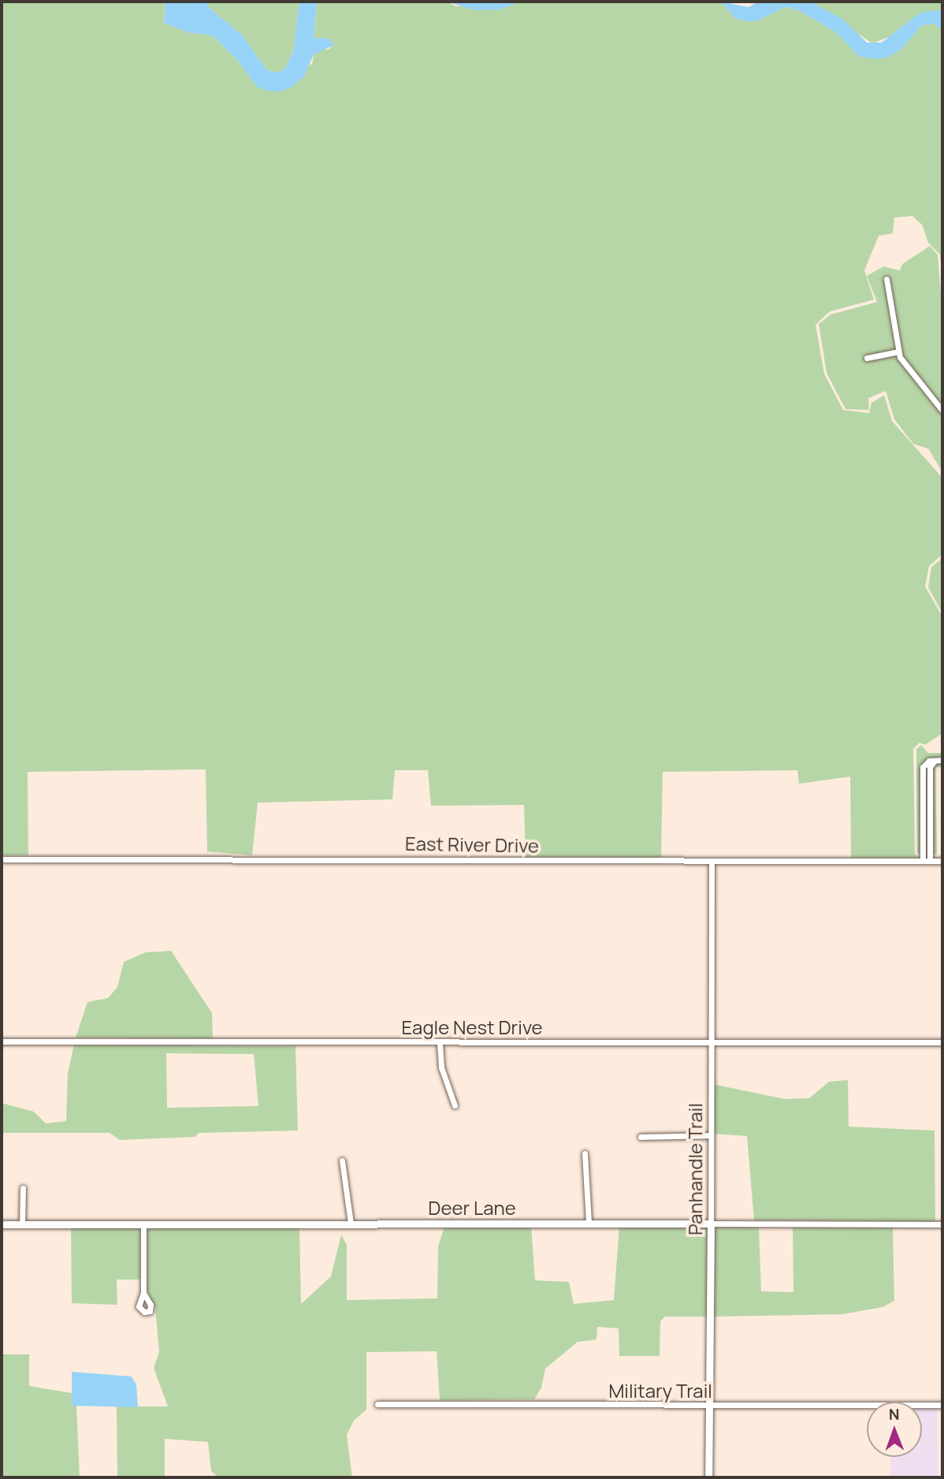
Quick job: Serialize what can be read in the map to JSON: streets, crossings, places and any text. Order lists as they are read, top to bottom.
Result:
{
  "streets": {
    "street": [
      "East River Drive",
      "Eagle Nest Drive",
      "Panhandle Trail",
      "Deer Lane",
      "Military Trail"
    ]
  },
  "crossings": [
    ["East River Drive", "Panhandle Trail"],
    ["Eagle Nest Drive", "Panhandle Trail"],
    ["Panhandle Trail", "Deer Lane"],
    ["Panhandle Trail", "Military Trail"]
  ],
  "north": "top"
}
